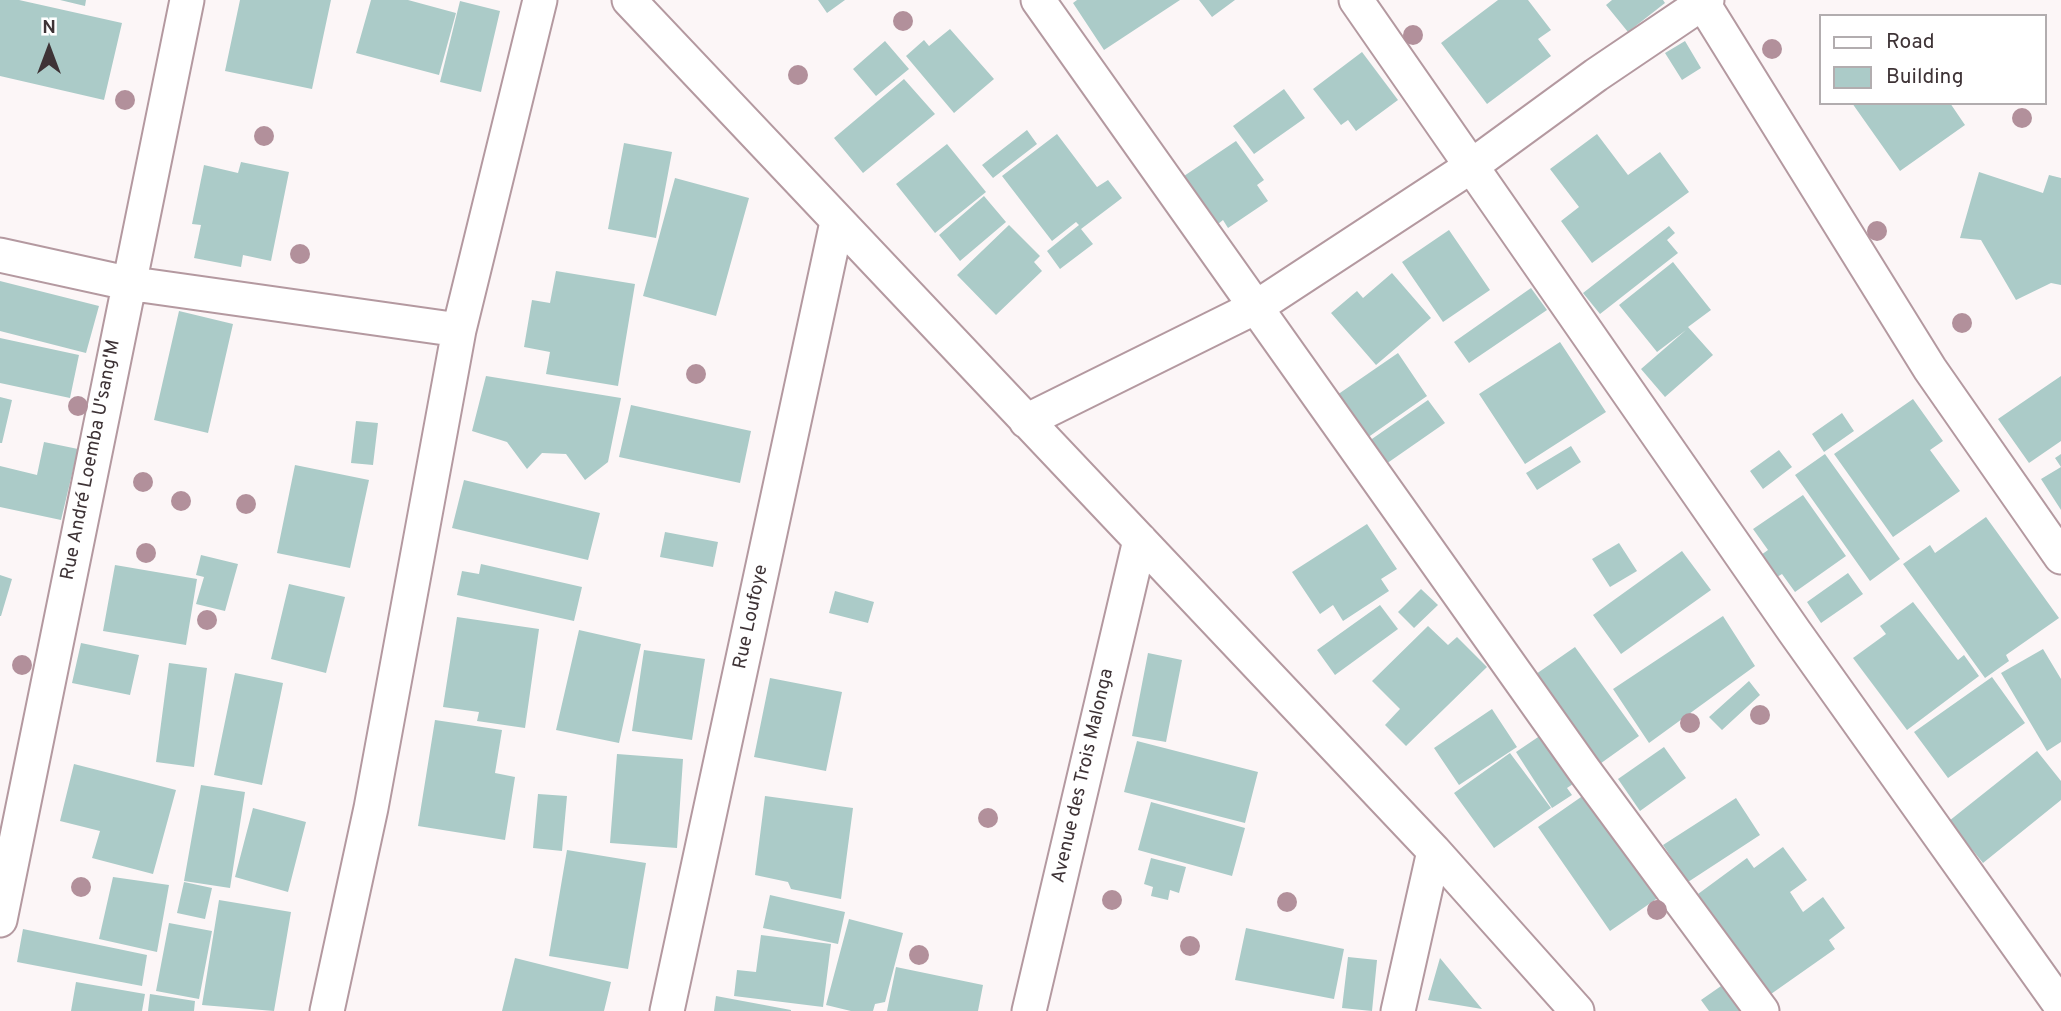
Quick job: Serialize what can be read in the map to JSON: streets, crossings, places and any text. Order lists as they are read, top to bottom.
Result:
{
  "streets": {
    "street": ["Rue André Loemba U'sang'M", "Rue Loufoye", "Avenue des Trois Malonga"]
  },
  "legend": ["Road", "Building"],
  "north": "top"
}
